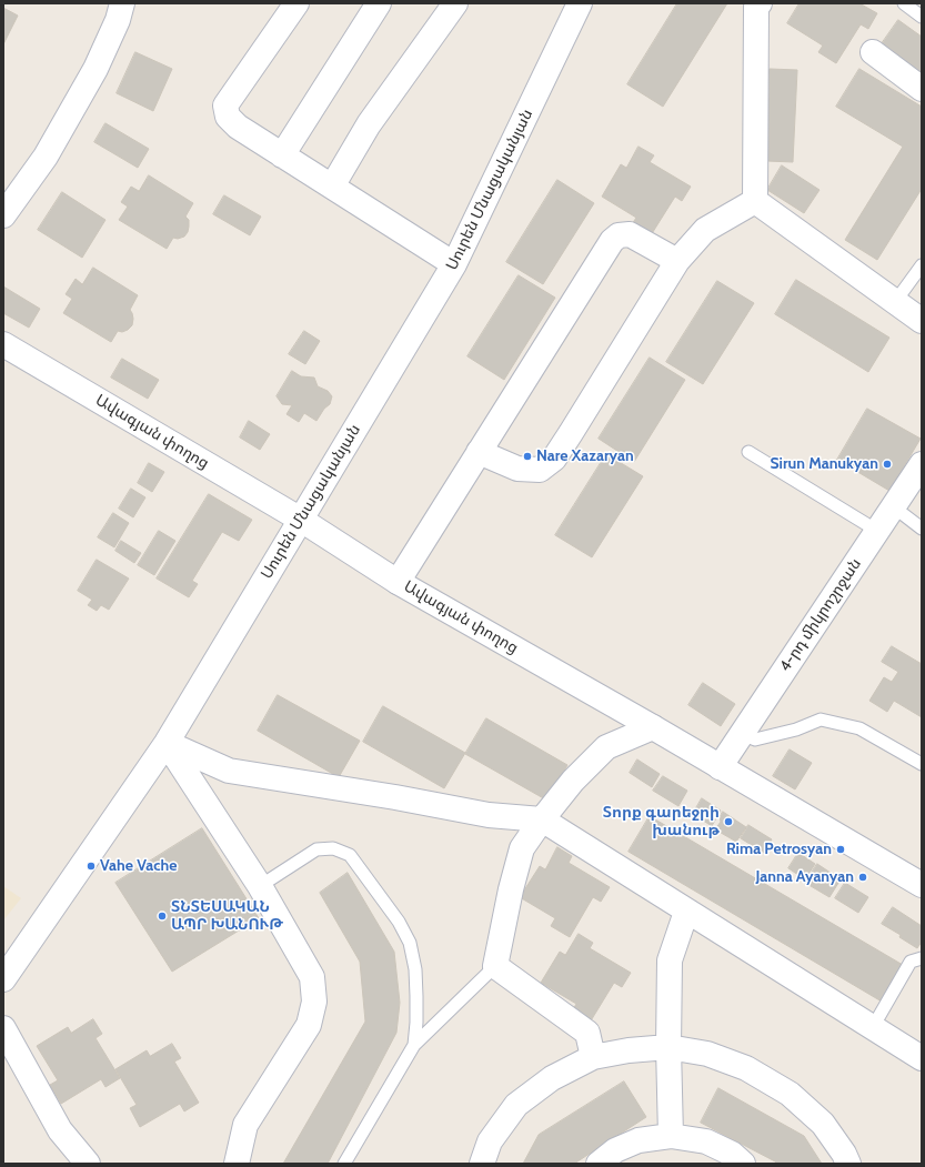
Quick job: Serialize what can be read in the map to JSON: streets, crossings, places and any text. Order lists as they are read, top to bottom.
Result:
{
  "streets": {
    "street": ["Սուրեն Մնացականյան", "Ավագյան փողոց", "4-րդ միկրոշրջան"]
  },
  "crossings": [
    ["Սուրեն Մնացականյան", "Ավագյան փողոց"],
    ["Ավագյան փողոց", "4-րդ միկրոշրջան"]
  ],
  "places": [
    "Nare Xazaryan",
    "Sirun Manukyan",
    "Տորք գարեջրի խանութ",
    "Rima Petrosyan",
    "Vahe Vache",
    "Janna Ayanyan",
    "ՏՆՏԵՍԱԿԱՆ ԱՊՐ ԽԱՆՈՒԹ"
  ]
}
